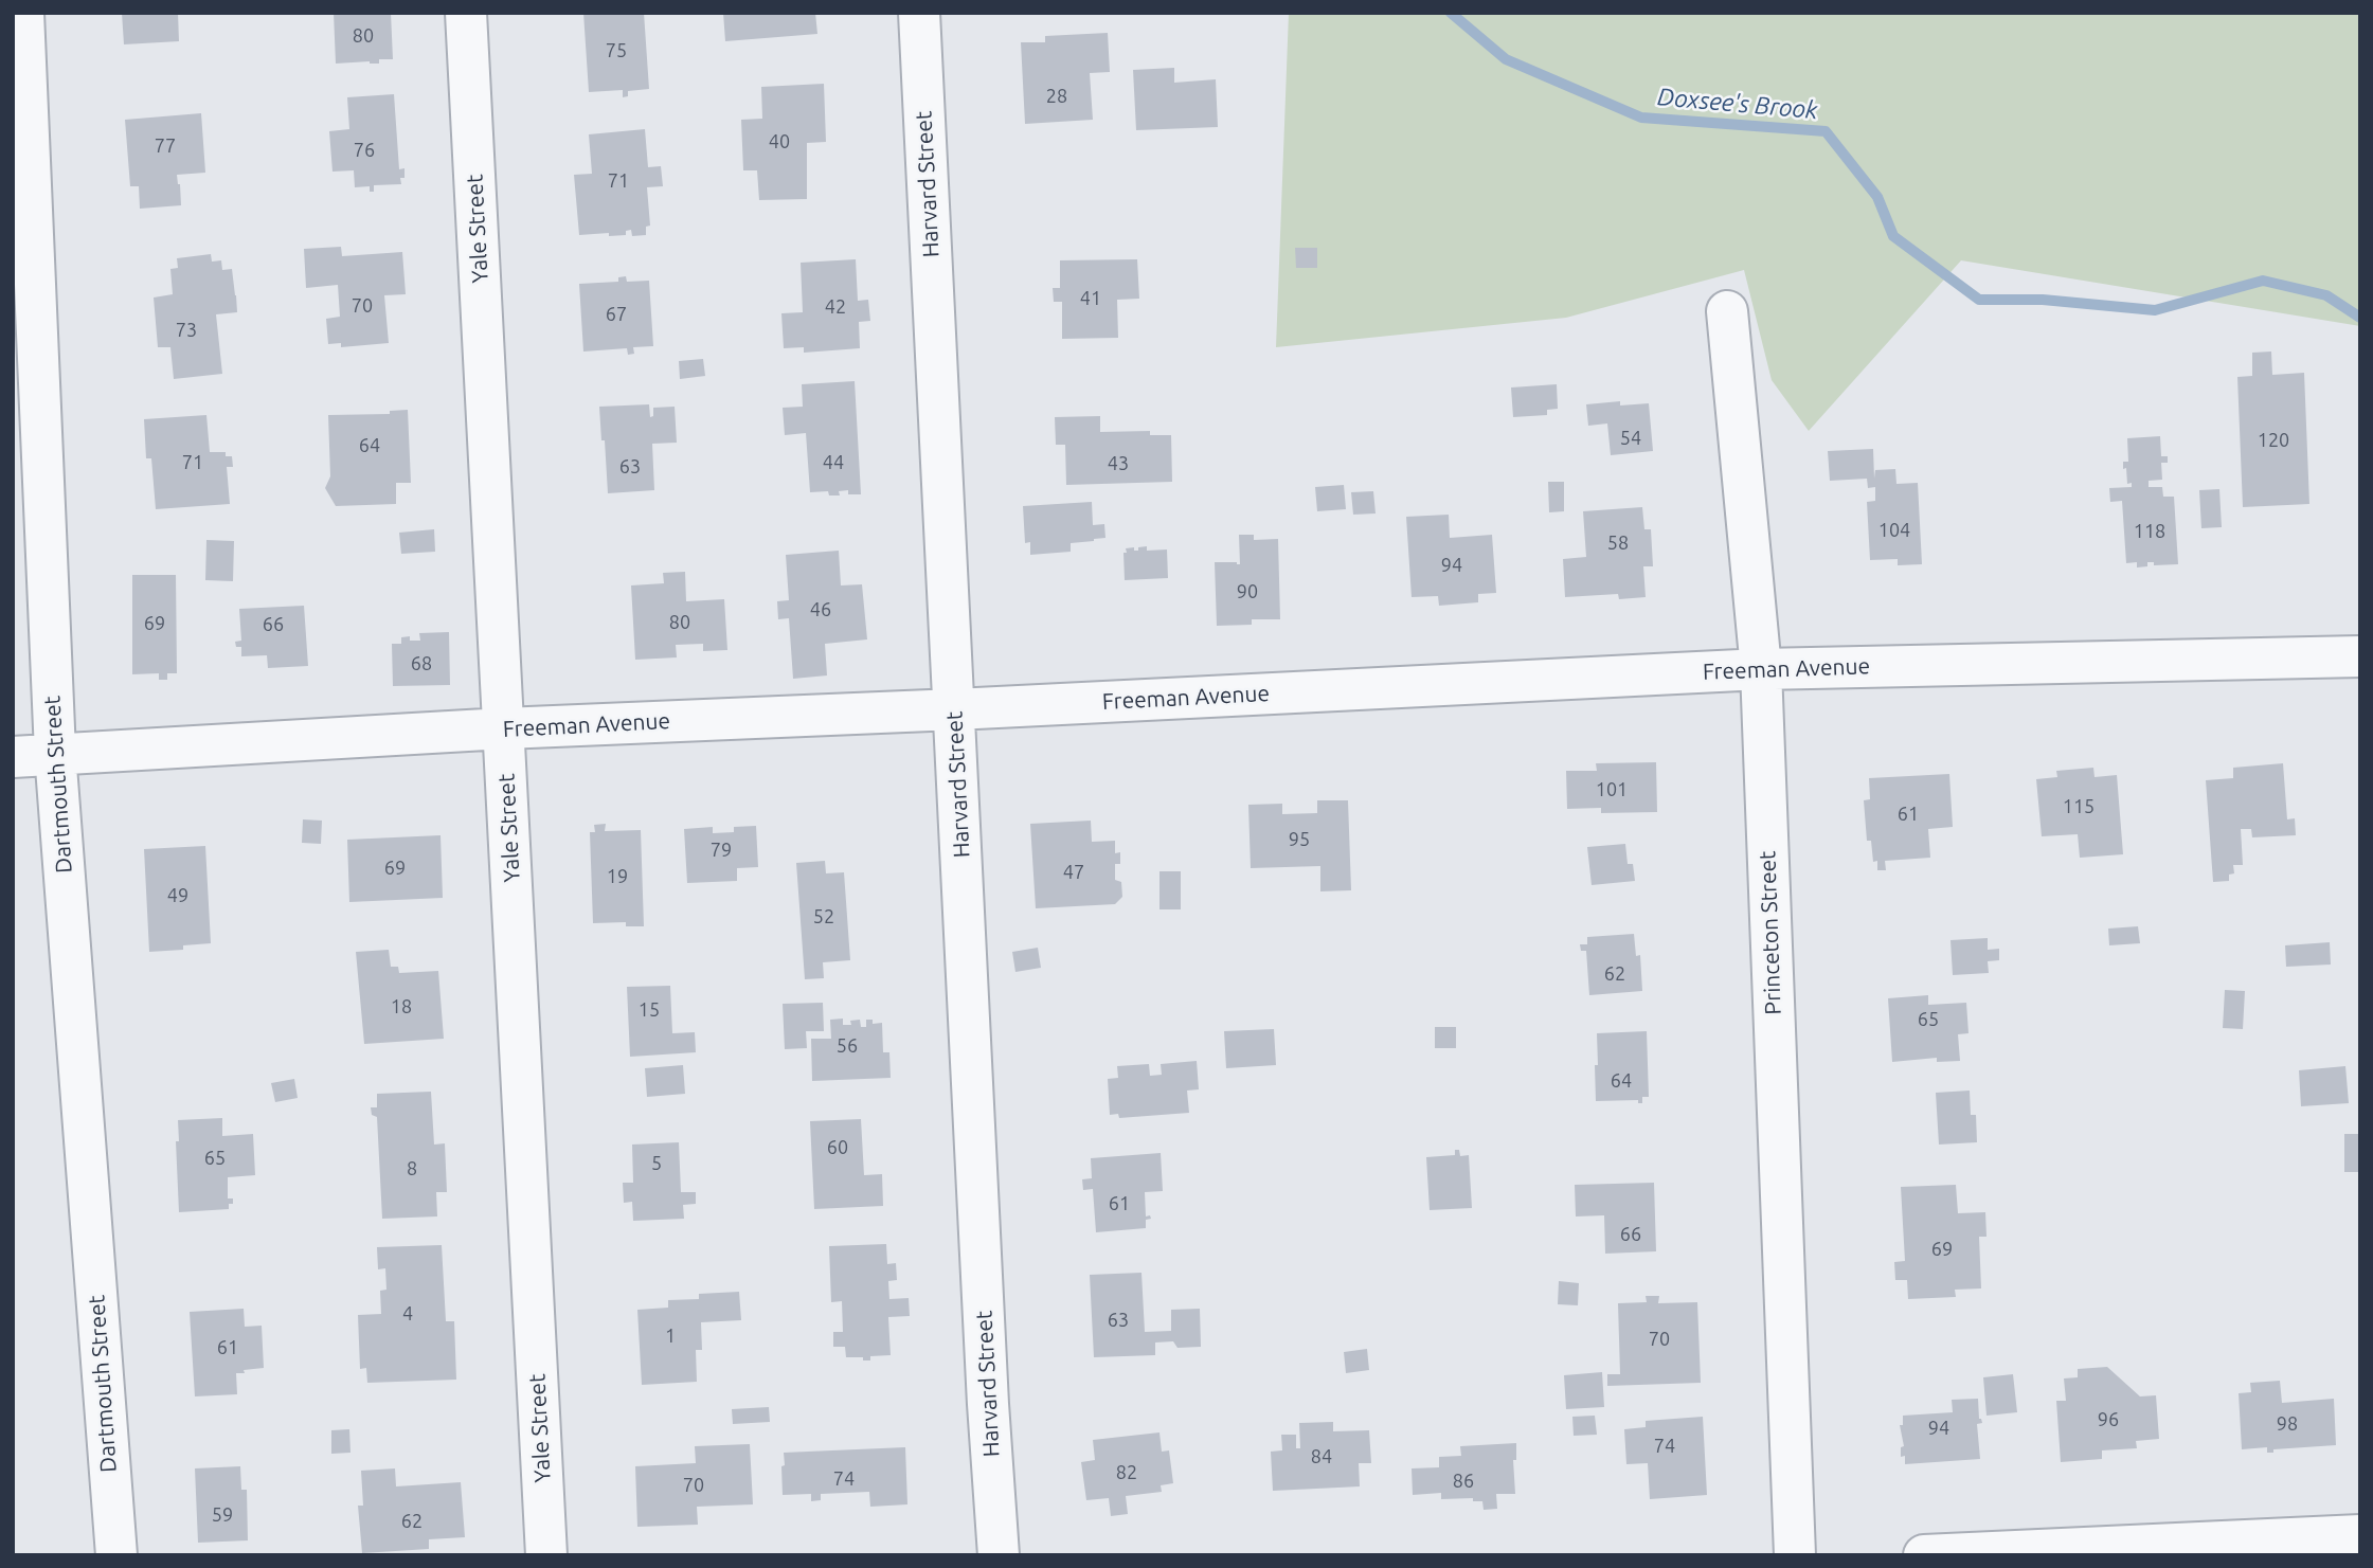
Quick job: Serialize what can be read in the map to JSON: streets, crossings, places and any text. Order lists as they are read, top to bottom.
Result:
{
  "streets": {
    "street": [
      "Harvard Street",
      "Yale Street",
      "Freeman Avenue",
      "Dartmouth Street",
      "Princeton Street"
    ]
  },
  "crossings": [
    ["Harvard Street", "Freeman Avenue"],
    ["Yale Street", "Freeman Avenue"],
    ["Freeman Avenue", "Dartmouth Street"],
    ["Freeman Avenue", "Princeton Street"]
  ],
  "water": ["Doxsee's Brook"],
  "house_numbers": [
    "80",
    "75",
    "28",
    "40",
    "77",
    "76",
    "71",
    "41",
    "70",
    "42",
    "67",
    "73",
    "54",
    "120",
    "64",
    "71",
    "44",
    "43",
    "63",
    "104",
    "118",
    "58",
    "94",
    "90",
    "46",
    "80",
    "69",
    "66",
    "68",
    "101",
    "115",
    "61",
    "95",
    "79",
    "69",
    "47",
    "19",
    "49",
    "52",
    "62",
    "18",
    "15",
    "65",
    "56",
    "64",
    "60",
    "65",
    "5",
    "8",
    "61",
    "66",
    "69",
    "4",
    "63",
    "1",
    "70",
    "61",
    "96",
    "98",
    "94",
    "74",
    "84",
    "82",
    "74",
    "86",
    "70",
    "59",
    "62"
  ]
}
